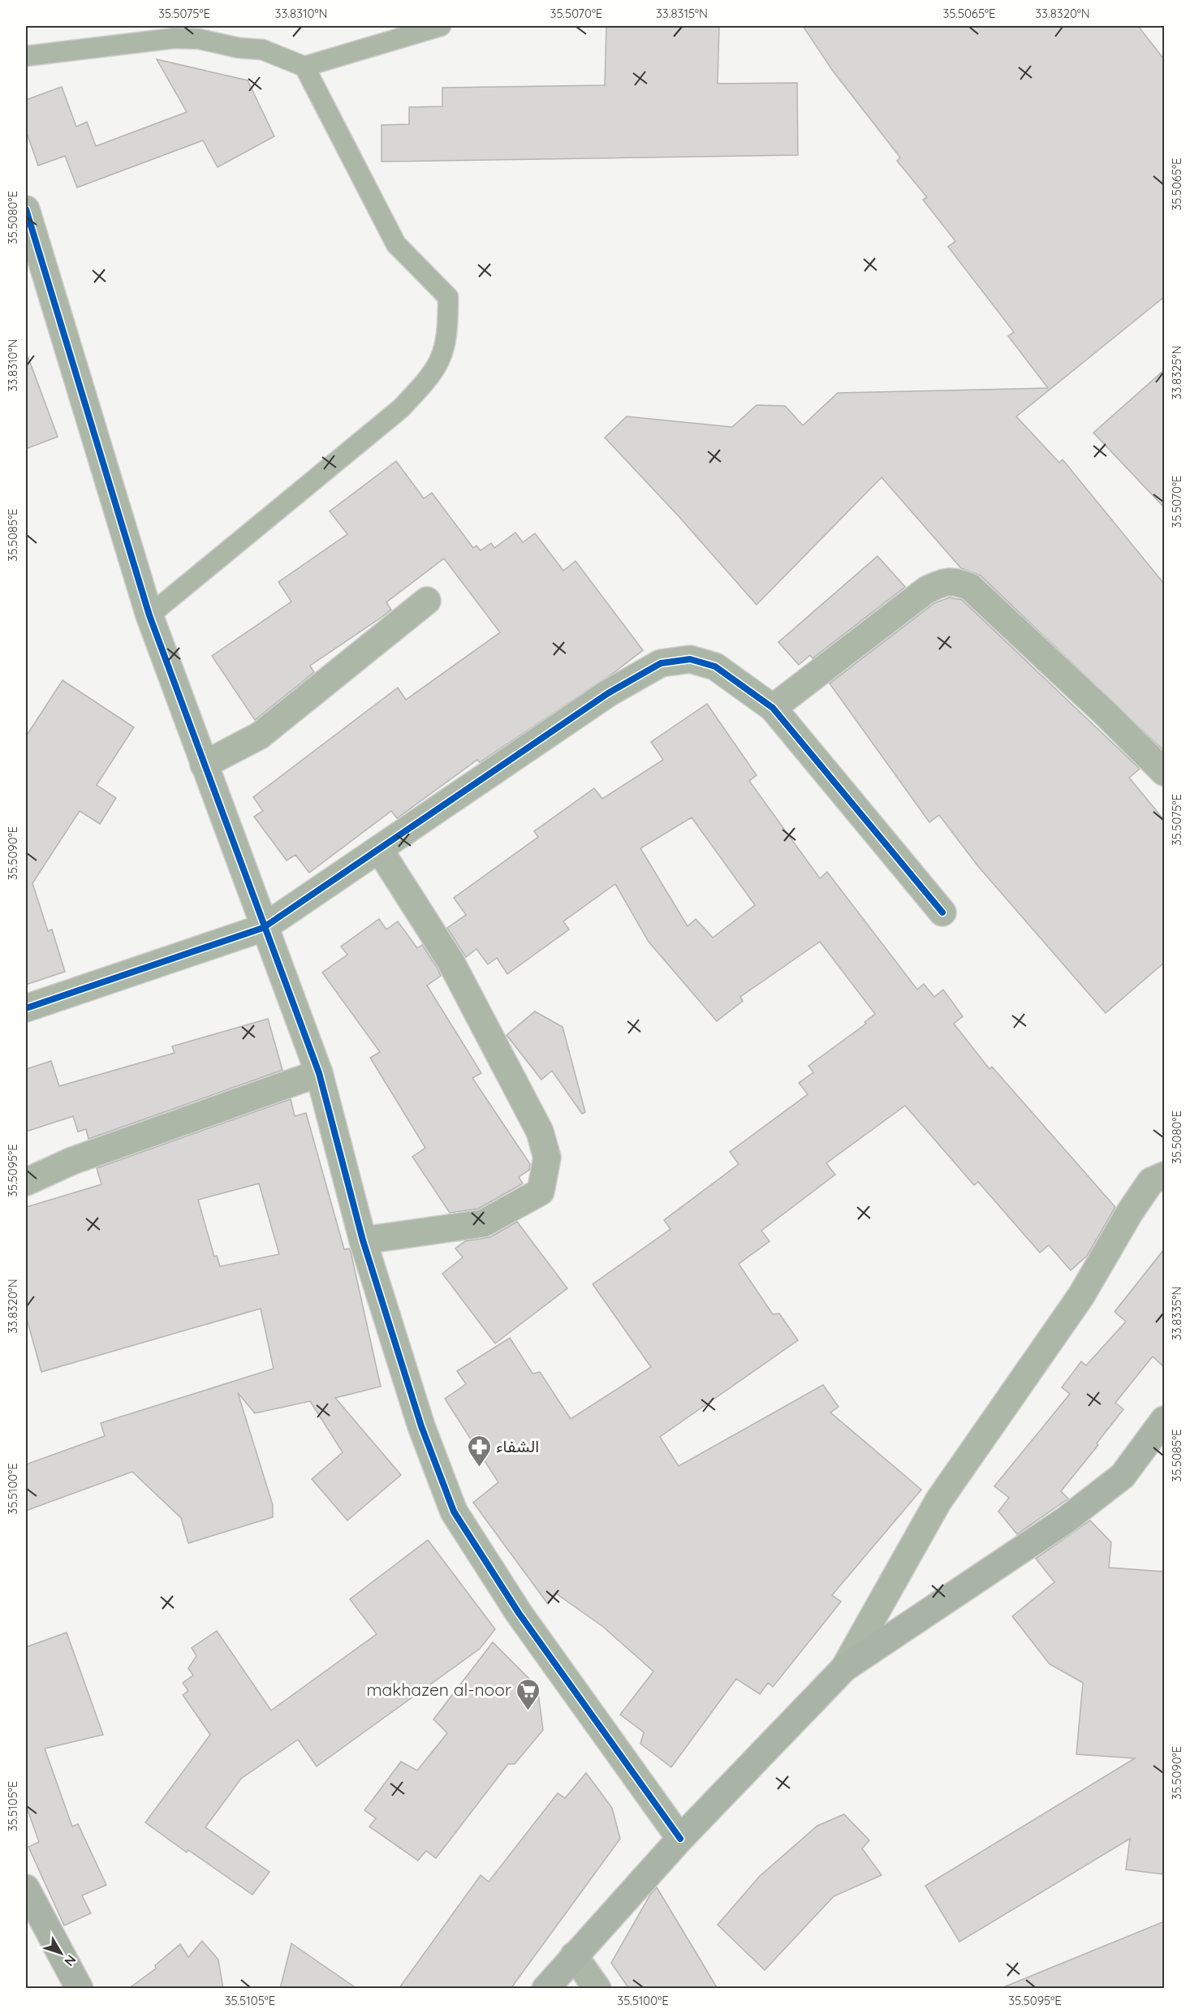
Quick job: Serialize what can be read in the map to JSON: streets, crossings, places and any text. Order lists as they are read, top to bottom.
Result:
{
  "places": {
    "pharmacy": ["الشفاء"],
    "supermarket": ["makhazen al-noor"]
  },
  "north": "bottom right",
  "coordinates": [
    "35.5075°E",
    "33.8310°N",
    "35.5070°E",
    "33.8315°N",
    "35.5065°E",
    "33.8320°N",
    "35.5080°E",
    "33.8325°N",
    "35.5085°E",
    "35.5090°E",
    "35.5095°E",
    "33.8335°N",
    "35.5100°E",
    "35.5105°E"
  ]
}
